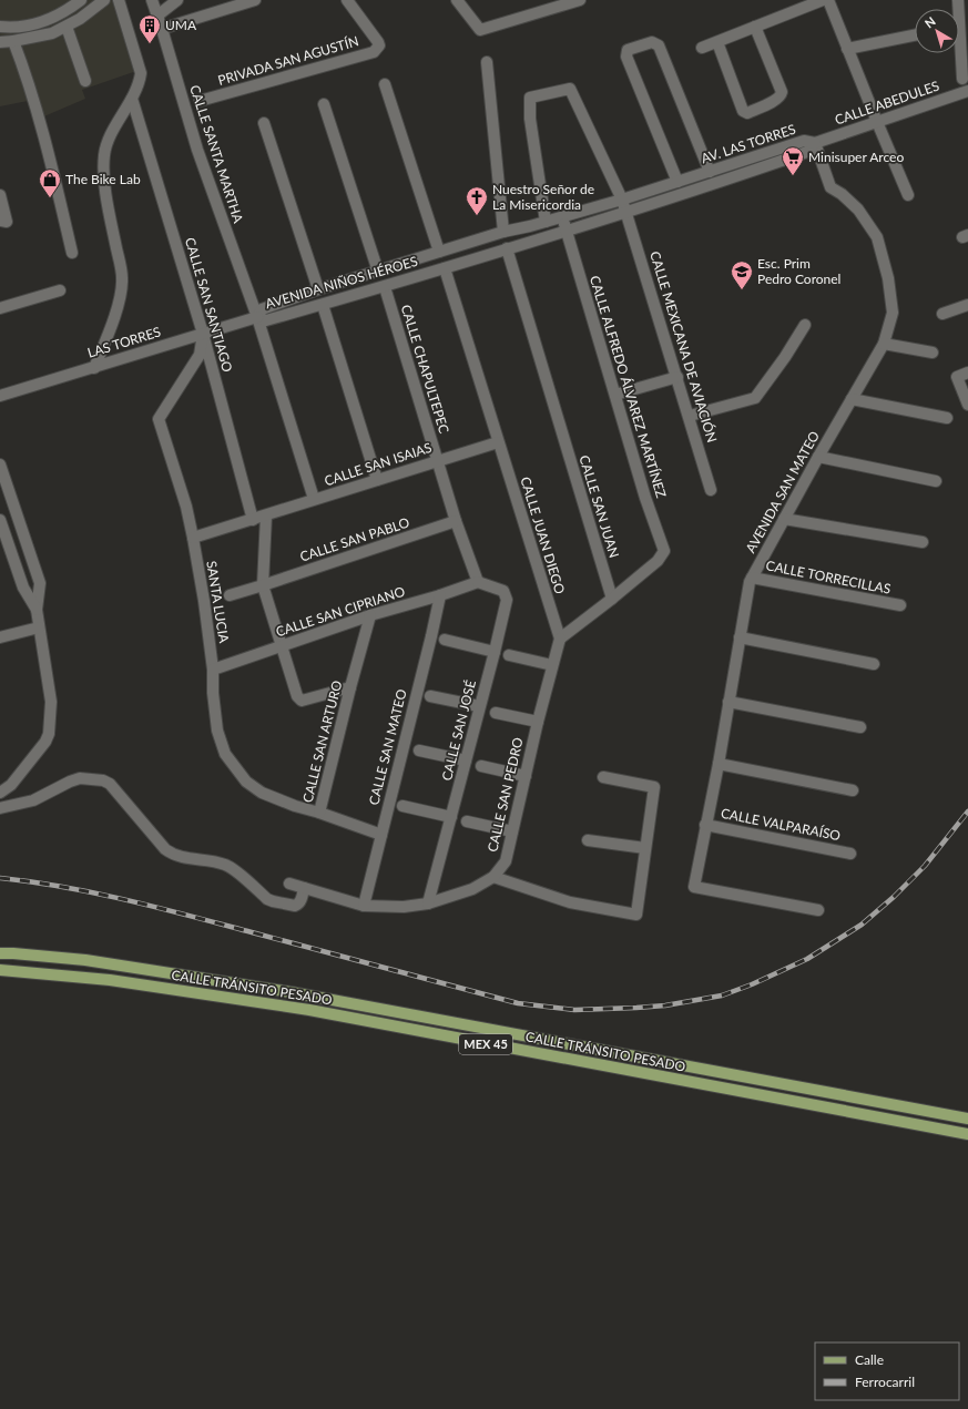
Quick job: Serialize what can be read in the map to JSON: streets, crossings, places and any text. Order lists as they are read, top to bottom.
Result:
{
  "streets": {
    "main road": ["CALLE TRÁNSITO PESADO", "MEX 45"],
    "street": [
      "PRIVADA SAN AGUSTÍN",
      "CALLE ABEDULES",
      "AV. LAS TORRES",
      "CALLE SANTA MARTHA",
      "AVENIDA NIÑOS HÉROES",
      "CALLE SAN SANTIAGO",
      "LAS TORRES",
      "CALLE MEXICANA DE AVIACIÓN",
      "CALLE CHAPULTEPEC",
      "CALLE ALFREDO ÁLVAREZ MARTÍNEZ",
      "CALLE SAN ISAIAS",
      "AVENIDA SAN MATEO",
      "CALLE SAN JUAN",
      "CALLE JUAN DIEGO",
      "CALLE SAN PABLO",
      "CALLE TORRECILLAS",
      "SANTA LUCIA",
      "CALLE SAN CIPRIANO",
      "CALLE SAN JOSÉ",
      "CALLE SAN ARTURO",
      "CALLE SAN MATEO",
      "CALLE SAN PEDRO",
      "CALLE VALPARAÍSO"
    ]
  },
  "crossings": [
    ["CALLE ABEDULES", "AV. LAS TORRES"],
    ["CALLE ABEDULES", "AVENIDA SAN MATEO"],
    ["AV. LAS TORRES", "AVENIDA NIÑOS HÉROES"],
    ["AV. LAS TORRES", "CALLE MEXICANA DE AVIACIÓN"],
    ["AV. LAS TORRES", "CALLE ALFREDO ÁLVAREZ MARTÍNEZ"],
    ["AV. LAS TORRES", "AVENIDA SAN MATEO"],
    ["AV. LAS TORRES", "CALLE SAN JUAN"],
    ["CALLE SANTA MARTHA", "AVENIDA NIÑOS HÉROES"],
    ["CALLE SANTA MARTHA", "LAS TORRES"],
    ["CALLE SANTA MARTHA", "CALLE SAN ISAIAS"],
    ["AVENIDA NIÑOS HÉROES", "LAS TORRES"],
    ["AVENIDA NIÑOS HÉROES", "CALLE CHAPULTEPEC"],
    ["AVENIDA NIÑOS HÉROES", "CALLE SAN JUAN"],
    ["AVENIDA NIÑOS HÉROES", "CALLE JUAN DIEGO"],
    ["CALLE SAN SANTIAGO", "LAS TORRES"],
    ["CALLE SAN SANTIAGO", "CALLE SAN ISAIAS"],
    ["CALLE SAN SANTIAGO", "SANTA LUCIA"],
    ["LAS TORRES", "SANTA LUCIA"],
    ["CALLE CHAPULTEPEC", "CALLE SAN ISAIAS"],
    ["CALLE CHAPULTEPEC", "CALLE SAN PABLO"],
    ["CALLE CHAPULTEPEC", "CALLE SAN CIPRIANO"],
    ["CALLE CHAPULTEPEC", "CALLE SAN JOSÉ"],
    ["CALLE ALFREDO ÁLVAREZ MARTÍNEZ", "CALLE SAN JUAN"],
    ["CALLE SAN ISAIAS", "CALLE JUAN DIEGO"],
    ["CALLE SAN ISAIAS", "SANTA LUCIA"],
    ["AVENIDA SAN MATEO", "CALLE TORRECILLAS"],
    ["AVENIDA SAN MATEO", "CALLE VALPARAÍSO"],
    ["CALLE JUAN DIEGO", "CALLE SAN PEDRO"],
    ["SANTA LUCIA", "CALLE SAN CIPRIANO"],
    ["CALLE SAN CIPRIANO", "CALLE SAN JOSÉ"],
    ["CALLE SAN CIPRIANO", "CALLE SAN ARTURO"],
    ["CALLE SAN CIPRIANO", "CALLE SAN MATEO"],
    ["CALLE SAN JOSÉ", "CALLE SAN PEDRO"],
    ["CALLE SAN ARTURO", "CALLE SAN MATEO"],
    ["CALLE SAN MATEO", "CALLE SAN PEDRO"]
  ],
  "places": {
    "building": ["UMA"],
    "supermarket": ["Minisuper Arceo"],
    "shop": ["The Bike Lab"],
    "church": ["Nuestro Señor de La Misericordia"],
    "school or university": ["Esc. Prim Pedro Coronel"]
  },
  "legend": ["Calle", "Ferrocarril"],
  "north": "top left"
}
